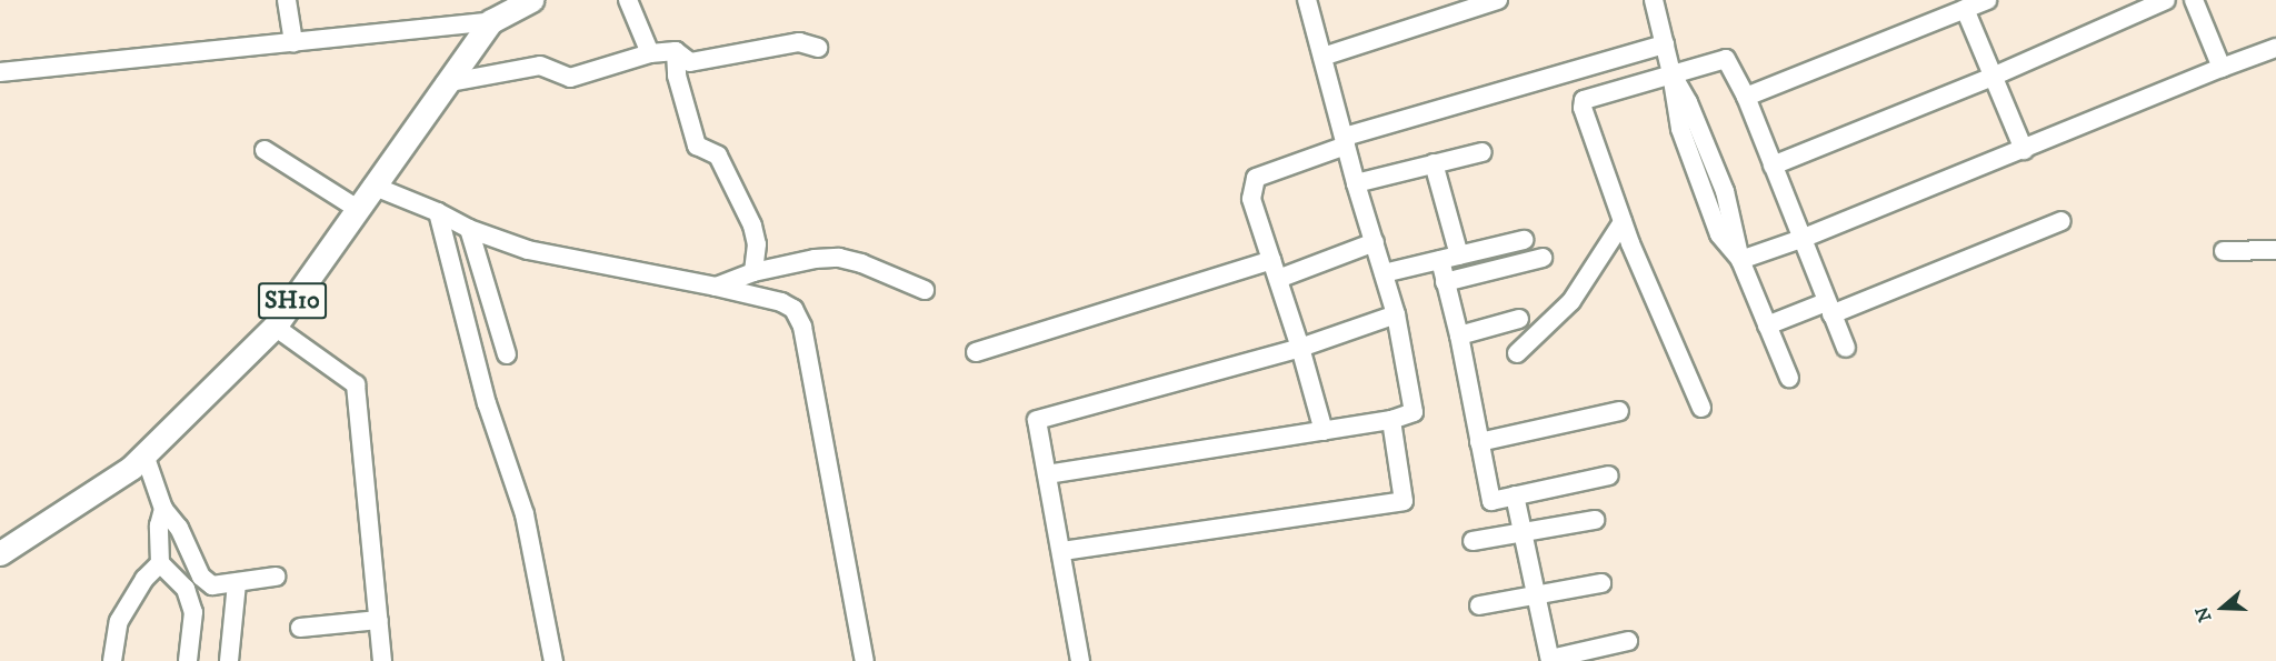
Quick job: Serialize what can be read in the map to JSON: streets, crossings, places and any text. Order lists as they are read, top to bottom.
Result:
{
  "streets": {
    "main road": ["SH10"]
  },
  "north": "left"
}
